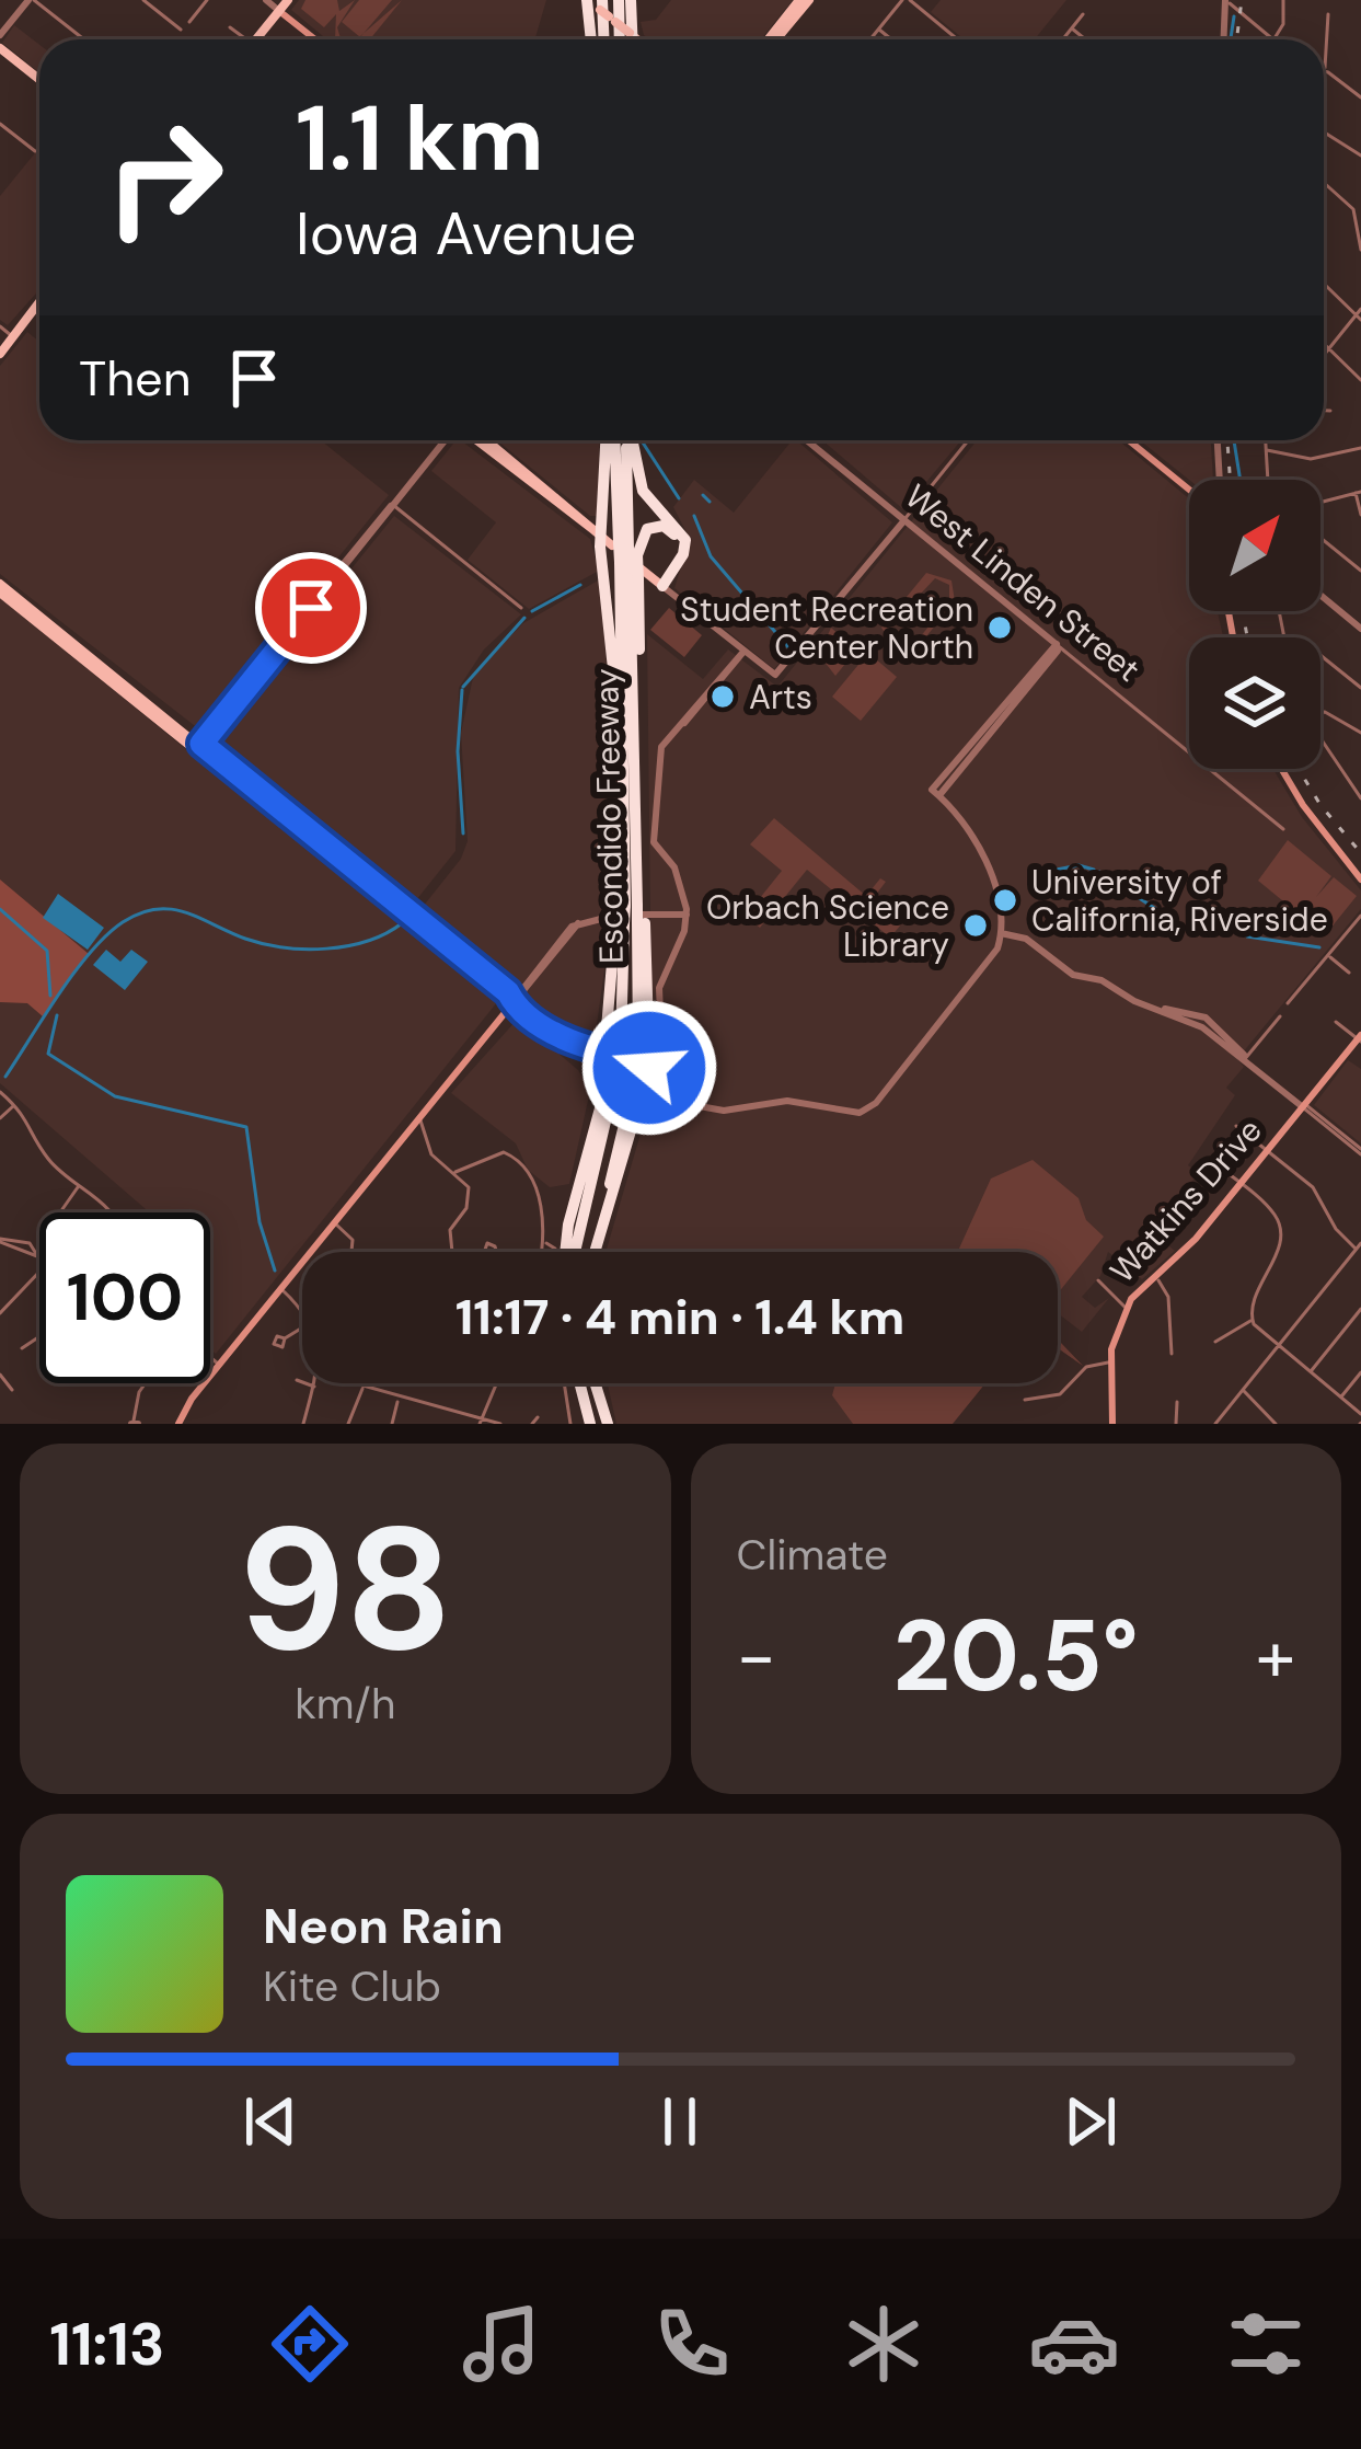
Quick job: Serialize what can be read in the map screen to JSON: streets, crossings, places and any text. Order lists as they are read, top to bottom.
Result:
{
  "streets": {
    "highway": ["Escondido Freeway"],
    "main road": ["Watkins Drive"],
    "street": ["West Linden Street"]
  },
  "places": [
    "Student Recreation Center North",
    "Arts",
    "University of California, Riverside",
    "Orbach Science Library"
  ],
  "north": "top right",
  "page": {
    "turn": ["1.1 km", "Iowa Avenue"],
    "then": "Then",
    "limit": "100",
    "trip": "11:17 · 4 min · 1.4 km",
    "tile": [
      ["98", "km/h"],
      "Climate"
    ],
    "heat": ["−", "20.5°", "+"],
    "song": ["Neon Rain", "Kite Club"],
    "tabs": "11:13"
  }
}
